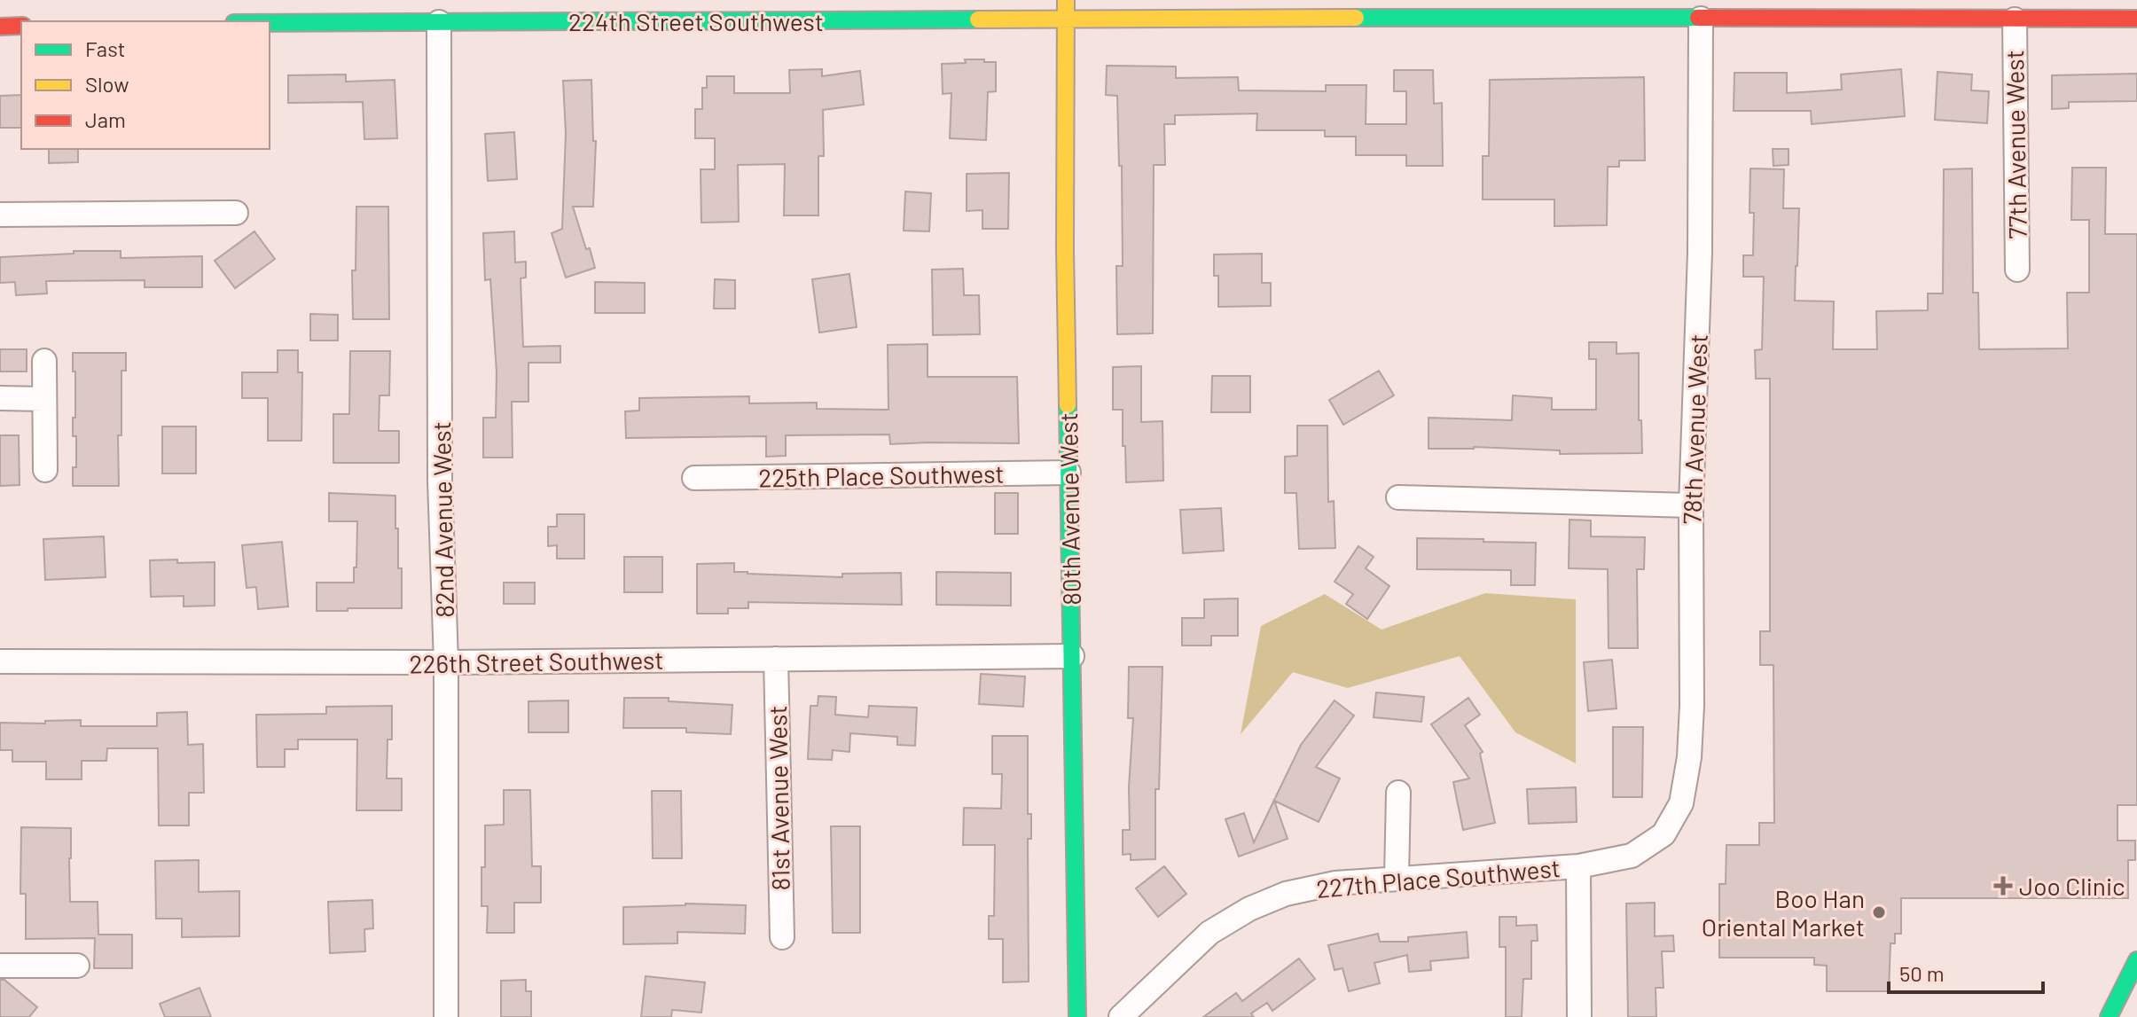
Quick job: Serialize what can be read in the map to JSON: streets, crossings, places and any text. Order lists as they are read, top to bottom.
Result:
{
  "streets": {
    "main road": ["224th Street Southwest", "80th Avenue West"],
    "street": [
      "77th Avenue West",
      "78th Avenue West",
      "225th Place Southwest",
      "82nd Avenue West",
      "226th Street Southwest",
      "81st Avenue West",
      "227th Place Southwest"
    ]
  },
  "crossings": [
    ["224th Street Southwest", "77th Avenue West"],
    ["224th Street Southwest", "78th Avenue West"],
    ["224th Street Southwest", "80th Avenue West"],
    ["224th Street Southwest", "82nd Avenue West"],
    ["78th Avenue West", "227th Place Southwest"],
    ["225th Place Southwest", "80th Avenue West"],
    ["80th Avenue West", "226th Street Southwest"],
    ["82nd Avenue West", "226th Street Southwest"],
    ["226th Street Southwest", "81st Avenue West"]
  ],
  "places": {
    "health": ["Joo Clinic"],
    "other": ["Boo Han Oriental Market"]
  },
  "legend": ["Fast", "Slow", "Jam"],
  "scale_bar": "50 m"
}
